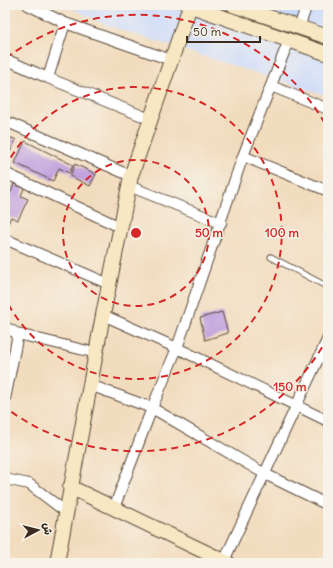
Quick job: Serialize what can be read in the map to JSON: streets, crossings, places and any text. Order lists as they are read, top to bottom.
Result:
{
  "scale_bar": "50 m",
  "north": "right",
  "rings": ["50 m", "100 m", "150 m"]
}
